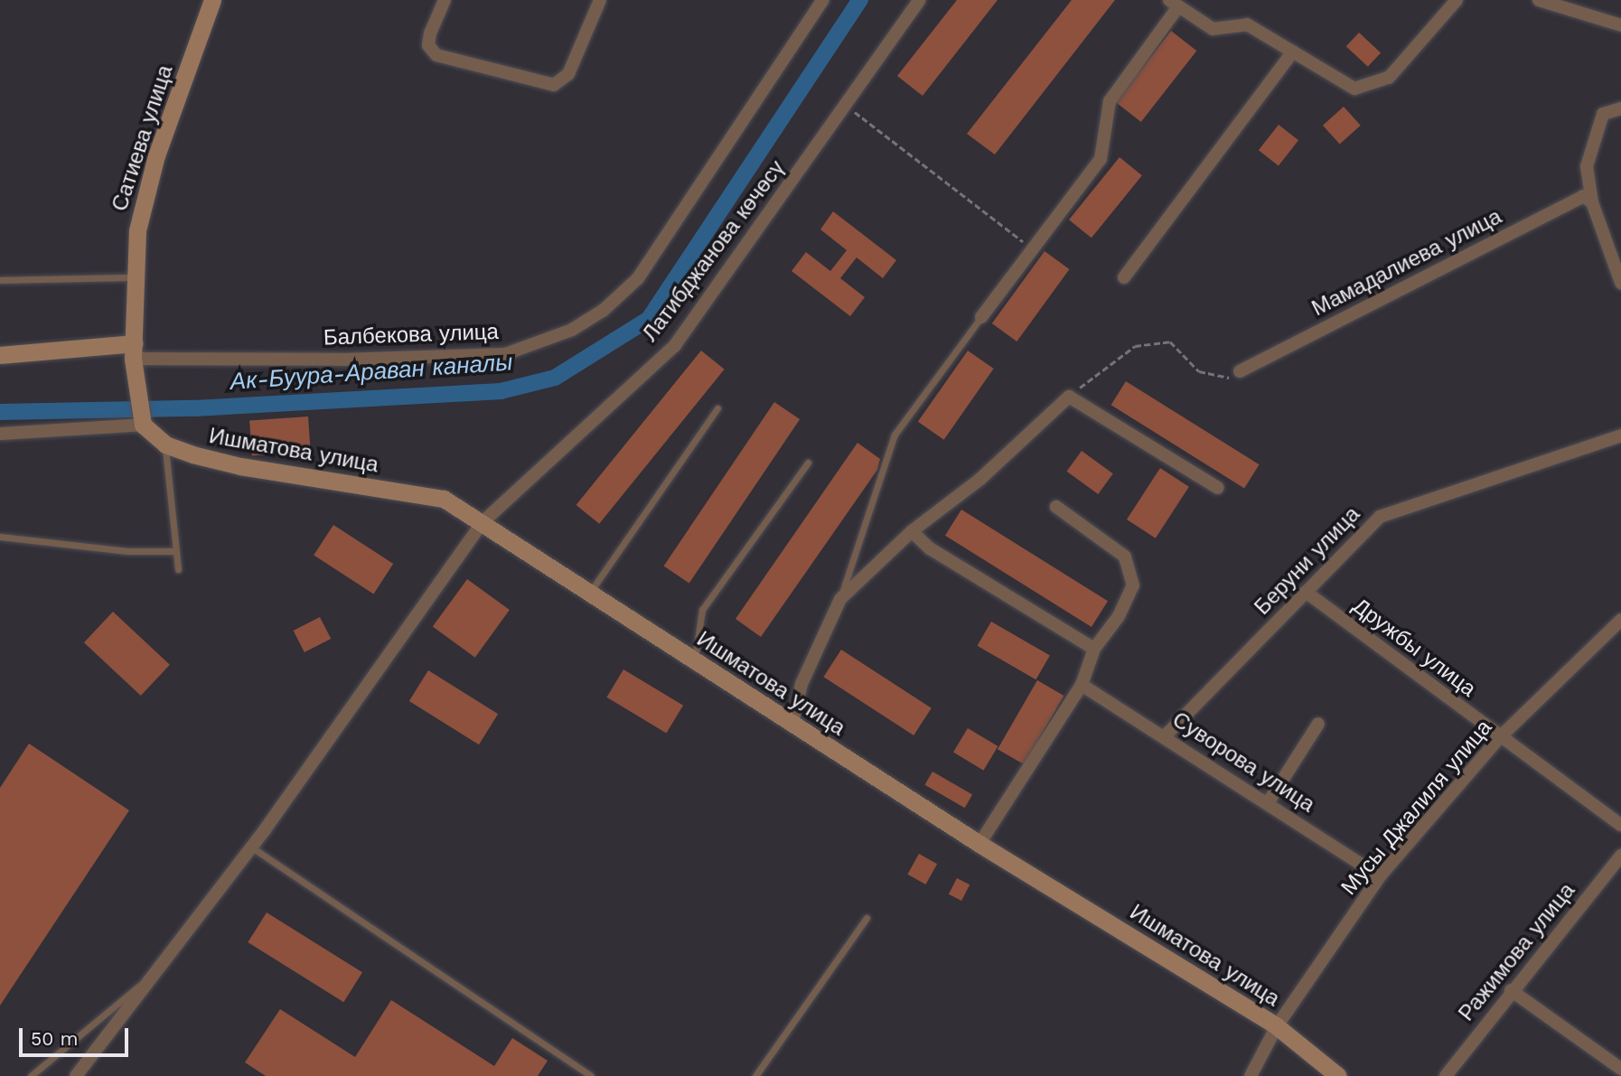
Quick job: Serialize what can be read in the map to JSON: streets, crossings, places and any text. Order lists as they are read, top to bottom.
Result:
{
  "streets": {
    "main road": ["Сатиева улица", "Ишматова улица"],
    "street": [
      "Латибджанова көчөсү",
      "Мамадалиева улица",
      "Балбекова улица",
      "Беруни улица",
      "Дружбы улица",
      "Суворова улица",
      "Мусы Джалиля улица",
      "Ражимова улица"
    ]
  },
  "crossings": [
    ["Сатиева улица", "Балбекова улица"],
    ["Сатиева улица", "Ишматова улица"],
    ["Латибджанова көчөсү", "Ишматова улица"],
    ["Ишматова улица", "Мусы Джалиля улица"],
    ["Беруни улица", "Дружбы улица"],
    ["Беруни улица", "Суворова улица"],
    ["Дружбы улица", "Мусы Джалиля улица"],
    ["Суворова улица", "Мусы Джалиля улица"]
  ],
  "water": ["Ак-Буура-Араван каналы"],
  "scale_bar": "50 m"
}
